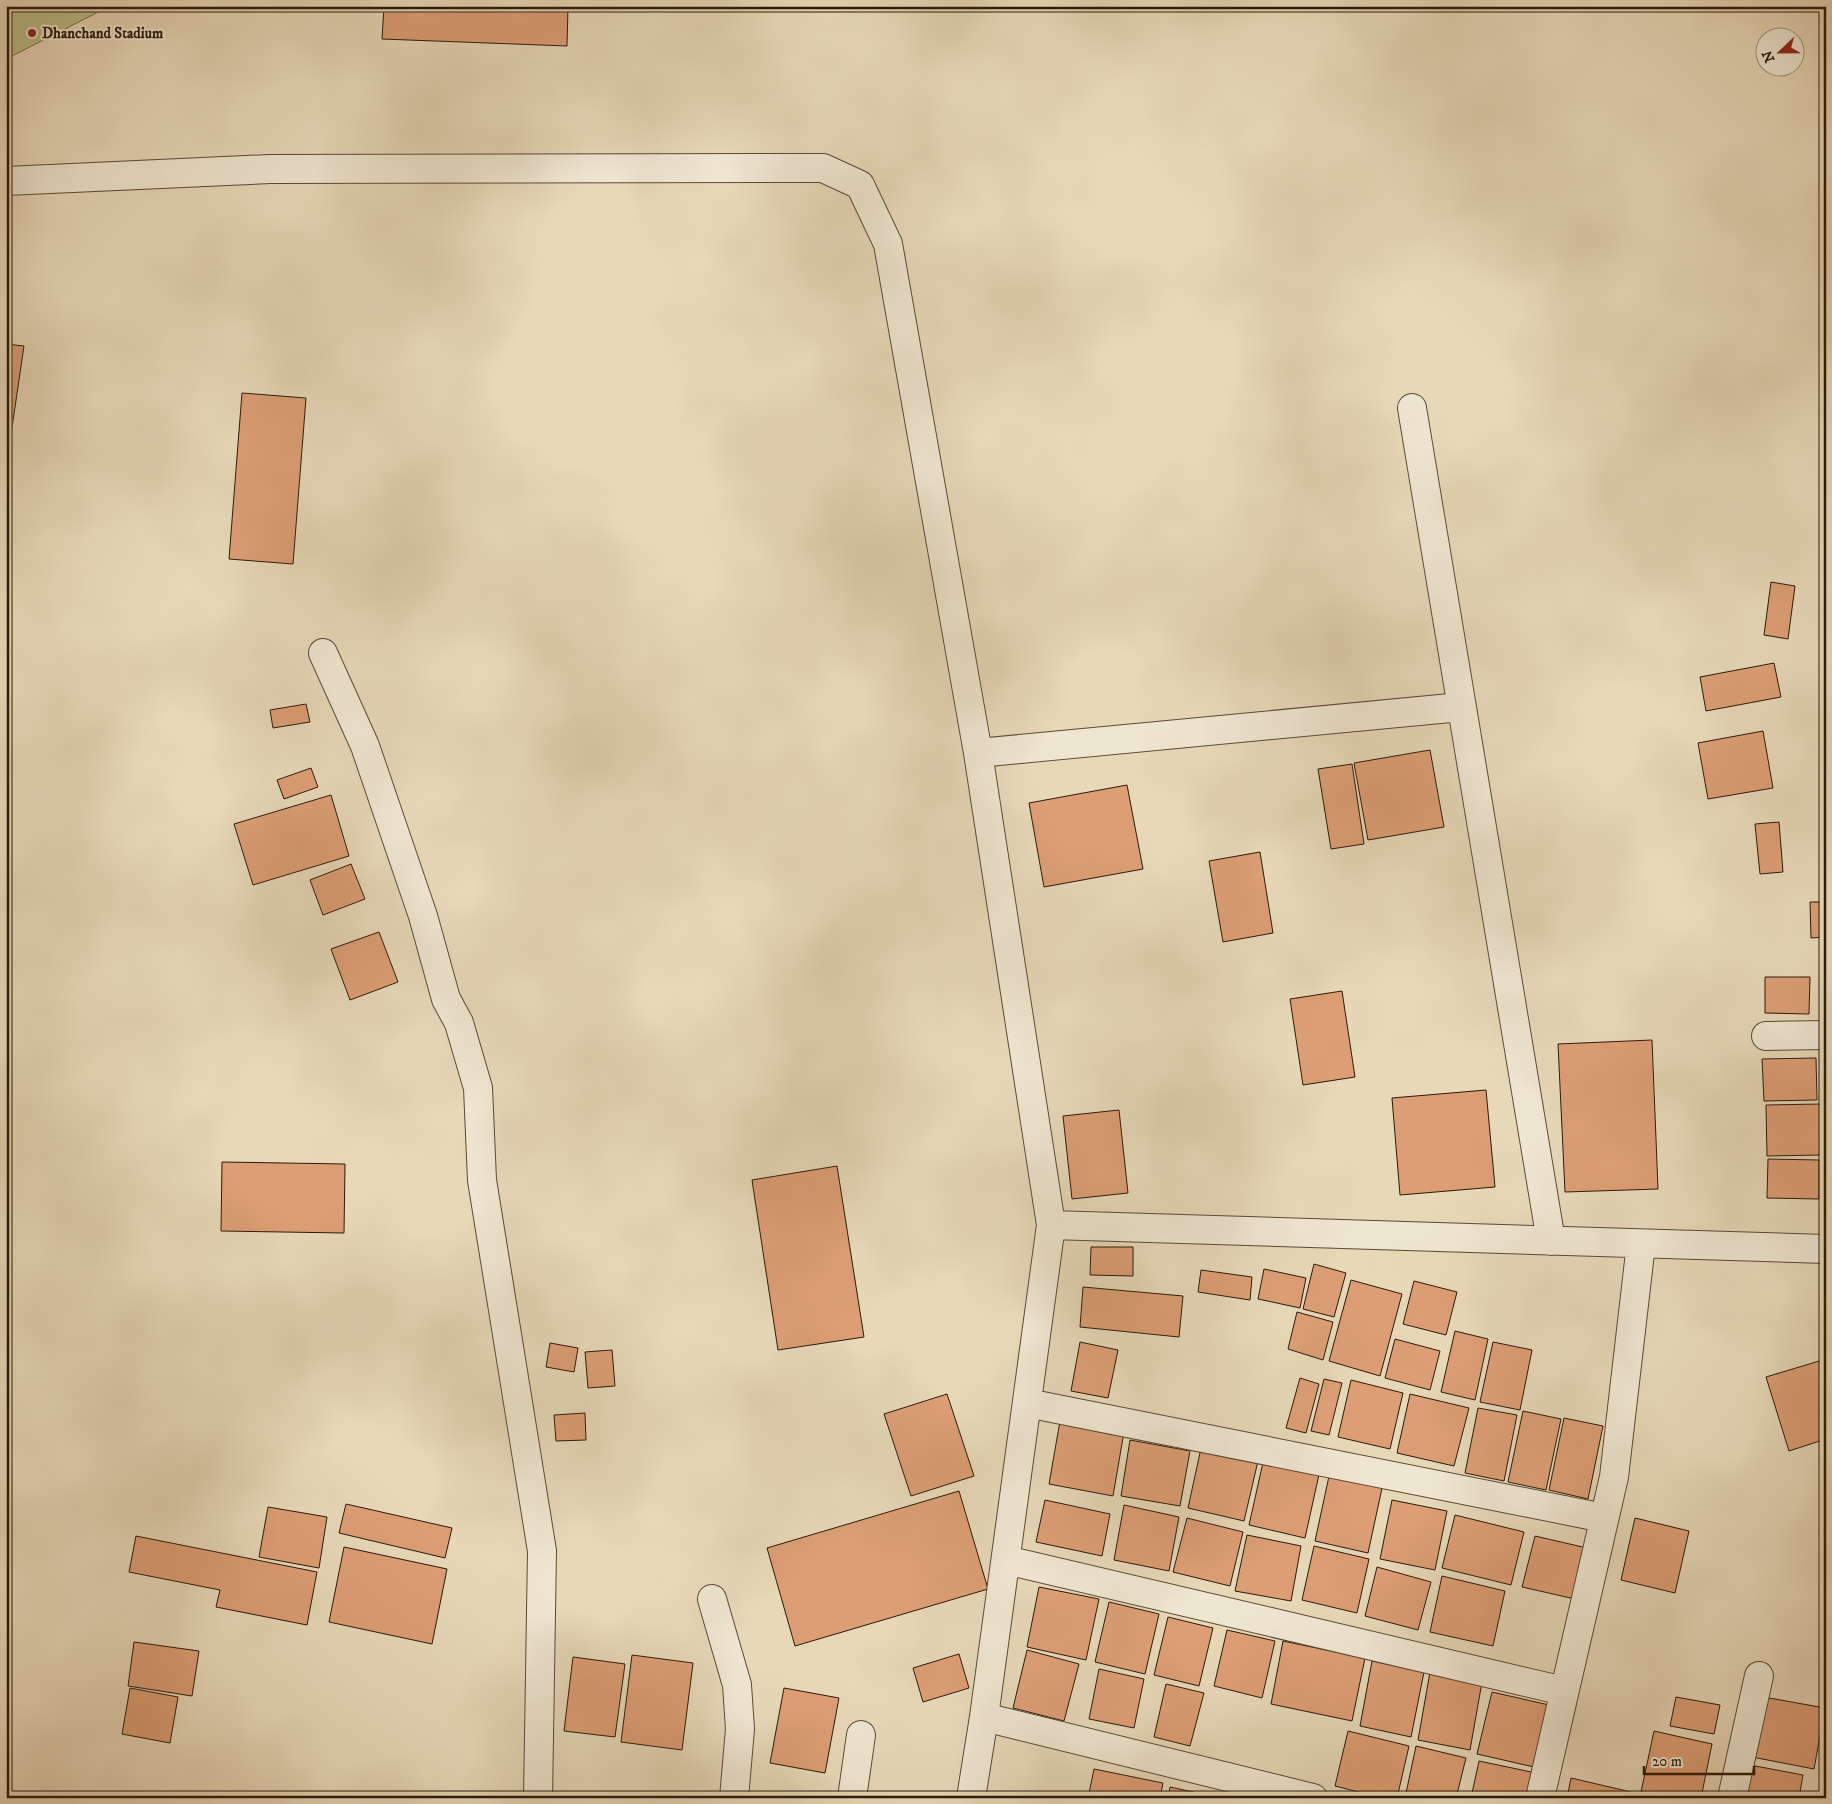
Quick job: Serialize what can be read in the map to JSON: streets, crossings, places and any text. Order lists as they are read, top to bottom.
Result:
{
  "places": ["Dhanchand Stadium"],
  "scale_bar": "20 m",
  "north": "left"
}
